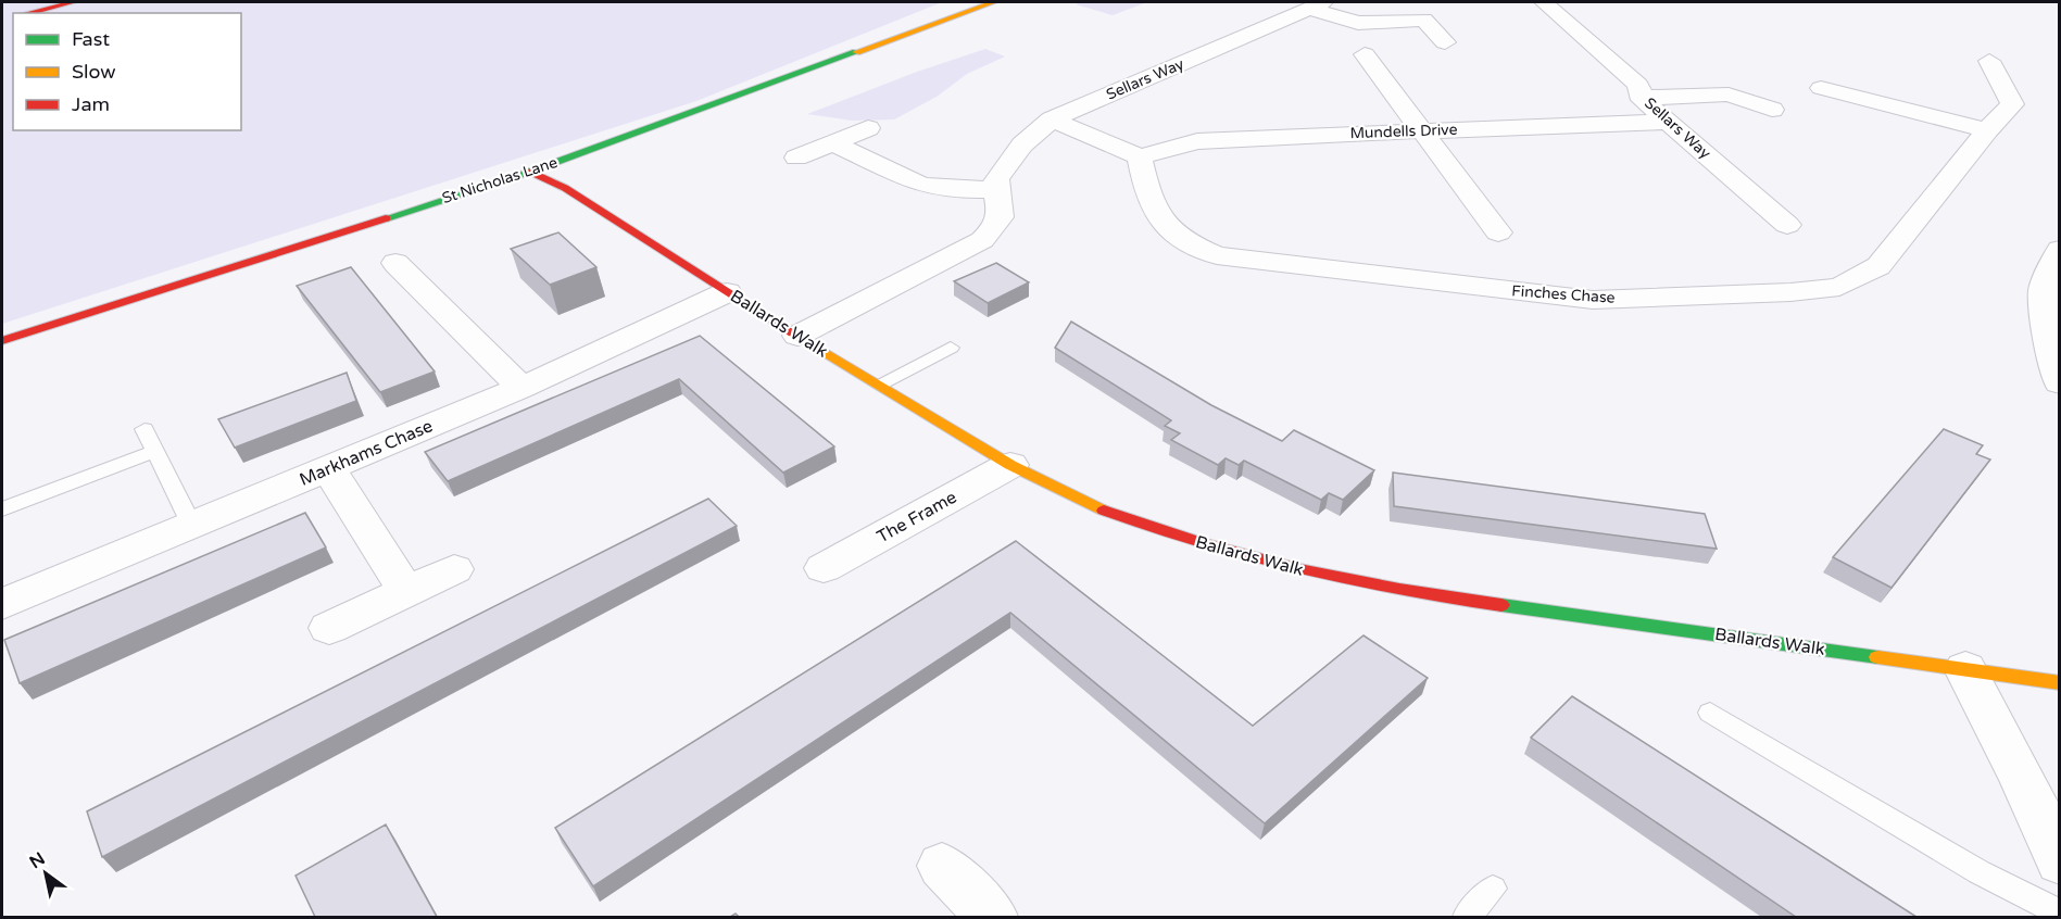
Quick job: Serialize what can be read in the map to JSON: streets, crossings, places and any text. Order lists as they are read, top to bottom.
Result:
{
  "streets": {
    "street": [
      "Sellars Way",
      "Mundells Drive",
      "St Nicholas Lane",
      "Finches Chase",
      "Ballards Walk",
      "Markhams Chase",
      "The Frame"
    ]
  },
  "crossings": [
    ["Sellars Way", "Mundells Drive"],
    ["Sellars Way", "Ballards Walk"],
    ["Mundells Drive", "Finches Chase"],
    ["St Nicholas Lane", "Ballards Walk"],
    ["Ballards Walk", "Markhams Chase"],
    ["Ballards Walk", "The Frame"]
  ],
  "legend": ["Fast", "Slow", "Jam"],
  "north": "top left"
}
